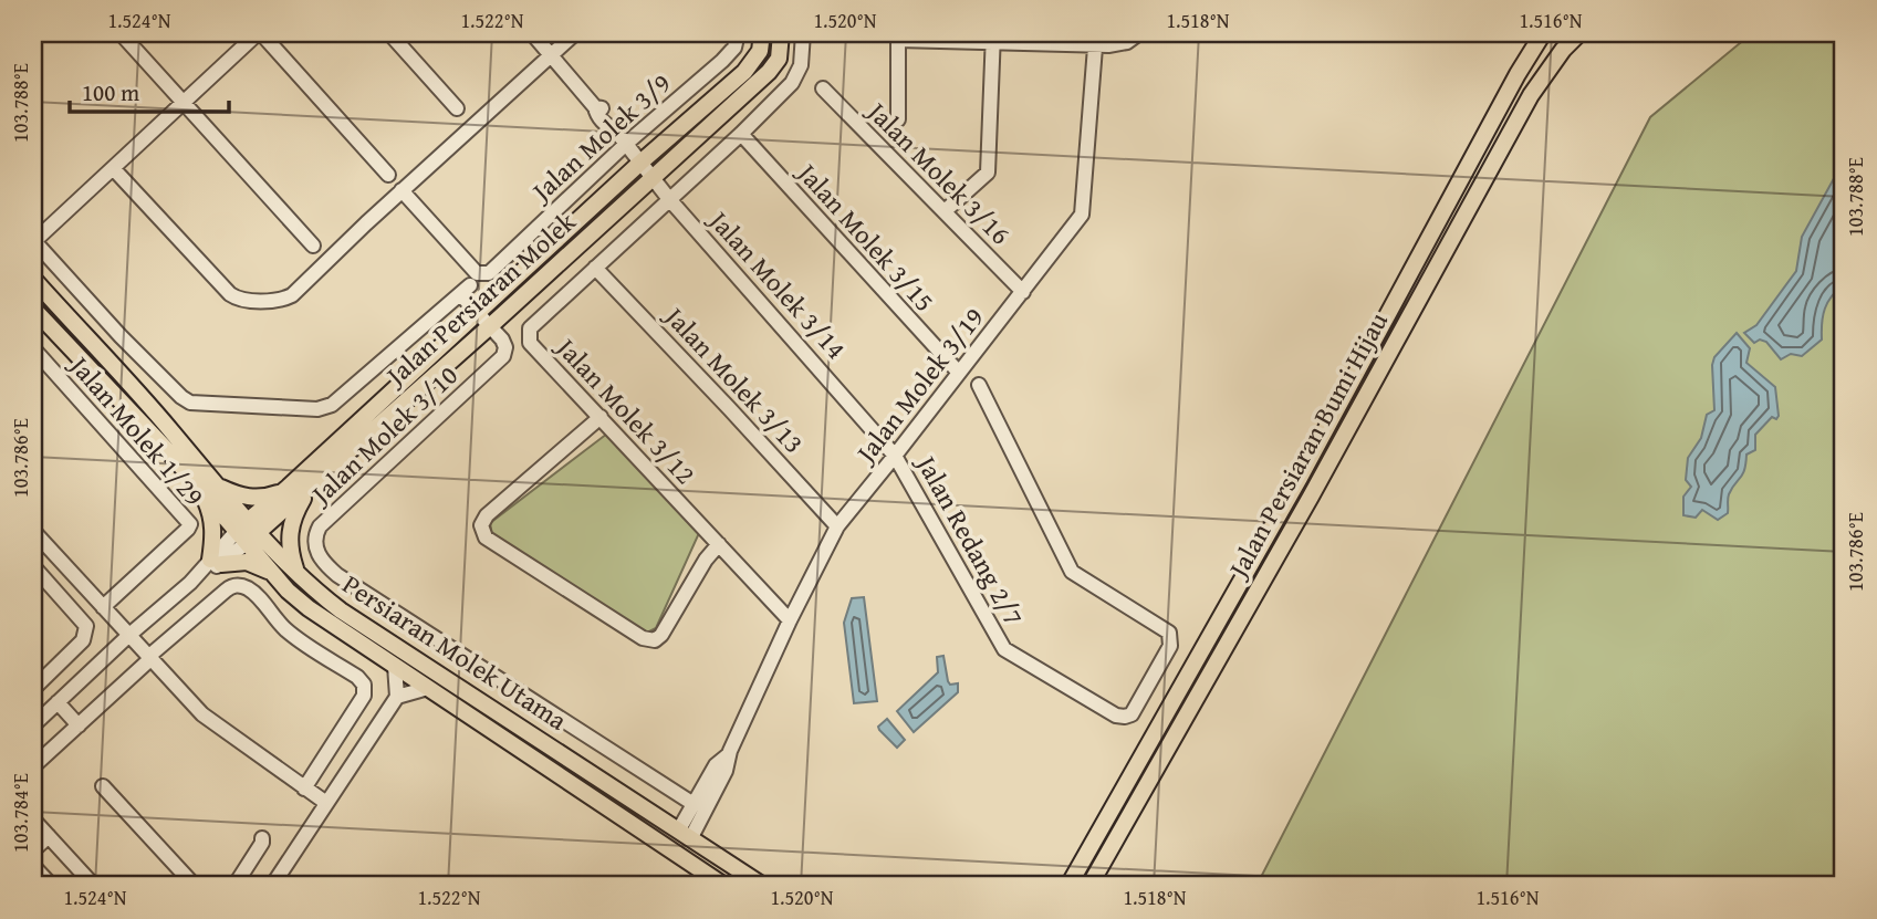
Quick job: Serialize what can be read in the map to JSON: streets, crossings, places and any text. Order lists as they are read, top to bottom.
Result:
{
  "streets": {
    "main road": ["Jalan Persiaran Molek", "Jalan Persiaran Bumi Hijau", "Persiaran Molek Utama"],
    "street": [
      "Jalan Molek 3/9",
      "Jalan Molek 3/16",
      "Jalan Molek 3/15",
      "Jalan Molek 3/14",
      "Jalan Molek 3/13",
      "Jalan Molek 3/19",
      "Jalan Molek 3/12",
      "Jalan Molek 1/29",
      "Jalan Molek 3/10",
      "Jalan Redang 2/7"
    ]
  },
  "crossings": [
    ["Jalan Molek 3/9", "Jalan Molek 3/14"],
    ["Jalan Molek 3/16", "Jalan Molek 3/19"],
    ["Jalan Molek 3/15", "Jalan Molek 3/19"],
    ["Jalan Molek 3/15", "Jalan Molek 3/12"],
    ["Jalan Molek 3/14", "Jalan Persiaran Molek"],
    ["Jalan Molek 3/14", "Jalan Molek 3/19"],
    ["Jalan Molek 3/14", "Jalan Molek 3/12"],
    ["Jalan Molek 3/14", "Jalan Redang 2/7"],
    ["Jalan Persiaran Molek", "Jalan Molek 3/10"],
    ["Jalan Persiaran Molek", "Persiaran Molek Utama"],
    ["Jalan Molek 3/13", "Jalan Molek 3/19"],
    ["Jalan Molek 3/13", "Jalan Molek 3/12"],
    ["Jalan Molek 3/19", "Jalan Molek 3/12"],
    ["Jalan Molek 3/19", "Jalan Molek 3/10"],
    ["Jalan Molek 3/19", "Jalan Redang 2/7"],
    ["Jalan Molek 3/19", "Persiaran Molek Utama"]
  ],
  "scale_bar": "100 m",
  "coordinates": [
    "1.524°N",
    "1.522°N",
    "1.520°N",
    "1.518°N",
    "1.516°N",
    "103.788°E",
    "103.786°E",
    "103.784°E"
  ]
}
